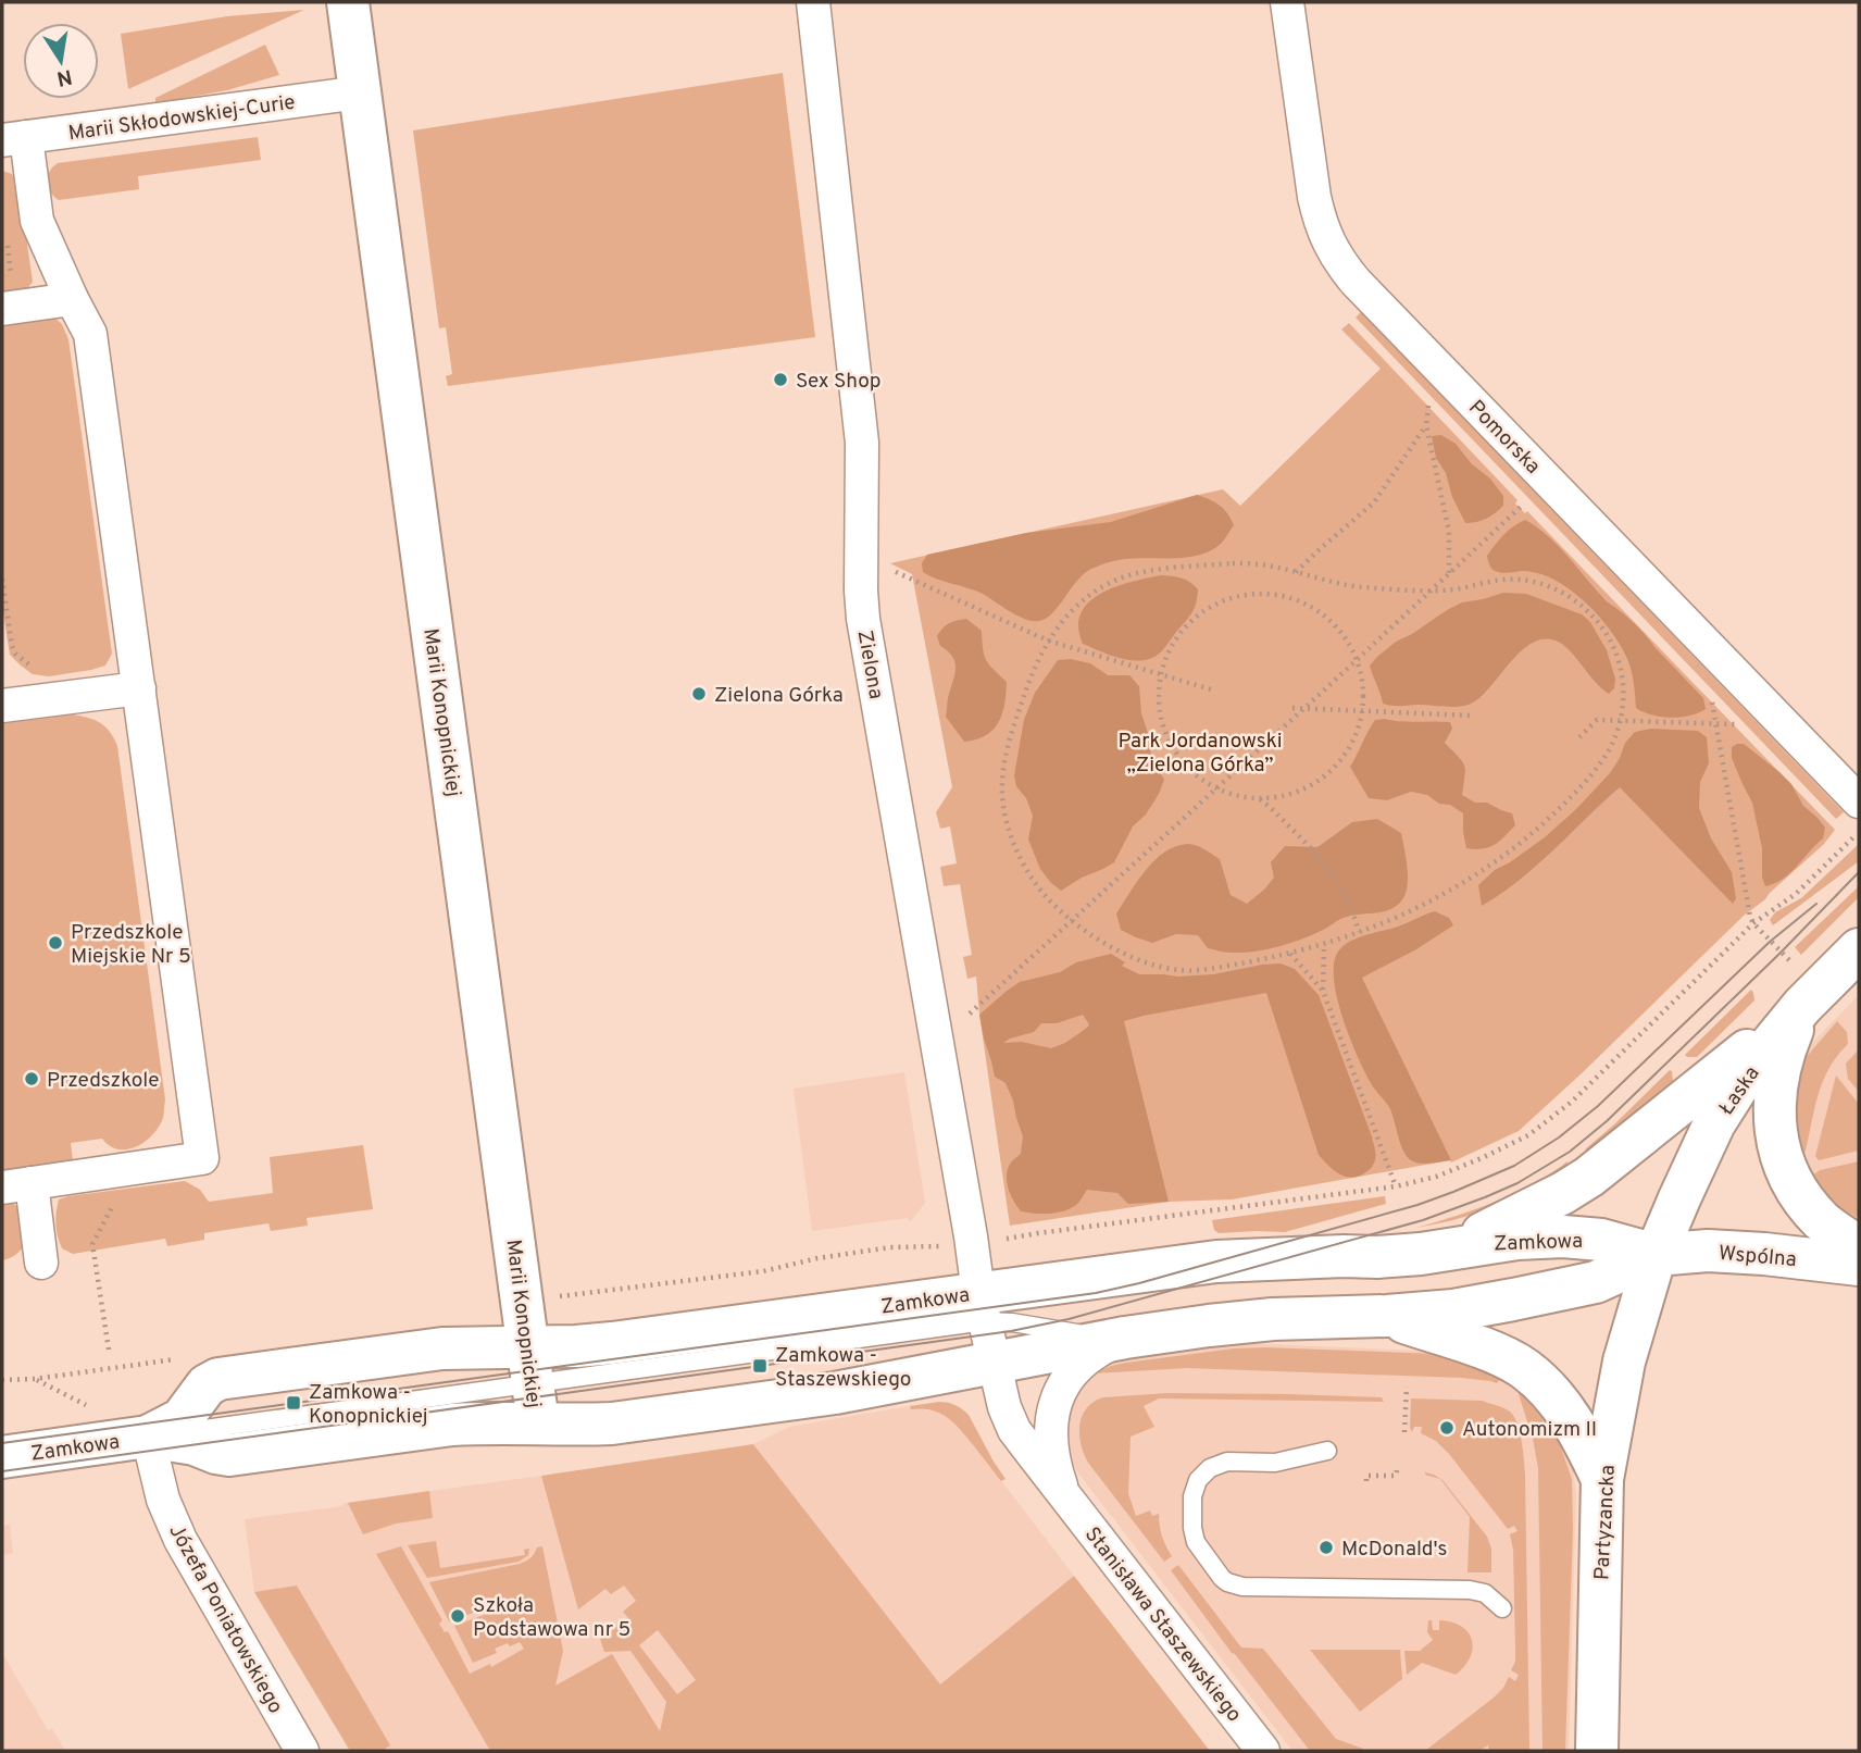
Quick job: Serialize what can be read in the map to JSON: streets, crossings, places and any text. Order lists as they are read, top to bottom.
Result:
{
  "streets": {
    "street": [
      "Marii Skłodowskiej-Curie",
      "Pomorska",
      "Zielona",
      "Marii Konopnickiej",
      "Łaska",
      "Zamkowa",
      "Wspólna",
      "Partyzancka",
      "Józefa Poniatowskiego",
      "Stanisława Staszewskiego"
    ]
  },
  "crossings": [
    ["Marii Skłodowskiej-Curie", "Marii Konopnickiej"],
    ["Zielona", "Zamkowa"],
    ["Zielona", "Stanisława Staszewskiego"],
    ["Marii Konopnickiej", "Zamkowa"],
    ["Łaska", "Zamkowa"],
    ["Łaska", "Wspólna"],
    ["Łaska", "Partyzancka"],
    ["Zamkowa", "Wspólna"],
    ["Zamkowa", "Partyzancka"],
    ["Zamkowa", "Józefa Poniatowskiego"],
    ["Zamkowa", "Stanisława Staszewskiego"],
    ["Wspólna", "Partyzancka"]
  ],
  "parks": ["Park Jordanowski „Zielona Górka”"],
  "places": {
    "other": [
      "Sex Shop",
      "Zielona Górka",
      "Przedszkole Miejskie Nr 5",
      "Przedszkole",
      "Autonomizm II",
      "McDonald's",
      "Szkoła Podstawowa nr 5"
    ],
    "transit": ["Zamkowa - Staszewskiego", "Zamkowa - Konopnickiej"]
  },
  "north": "bottom"
}
